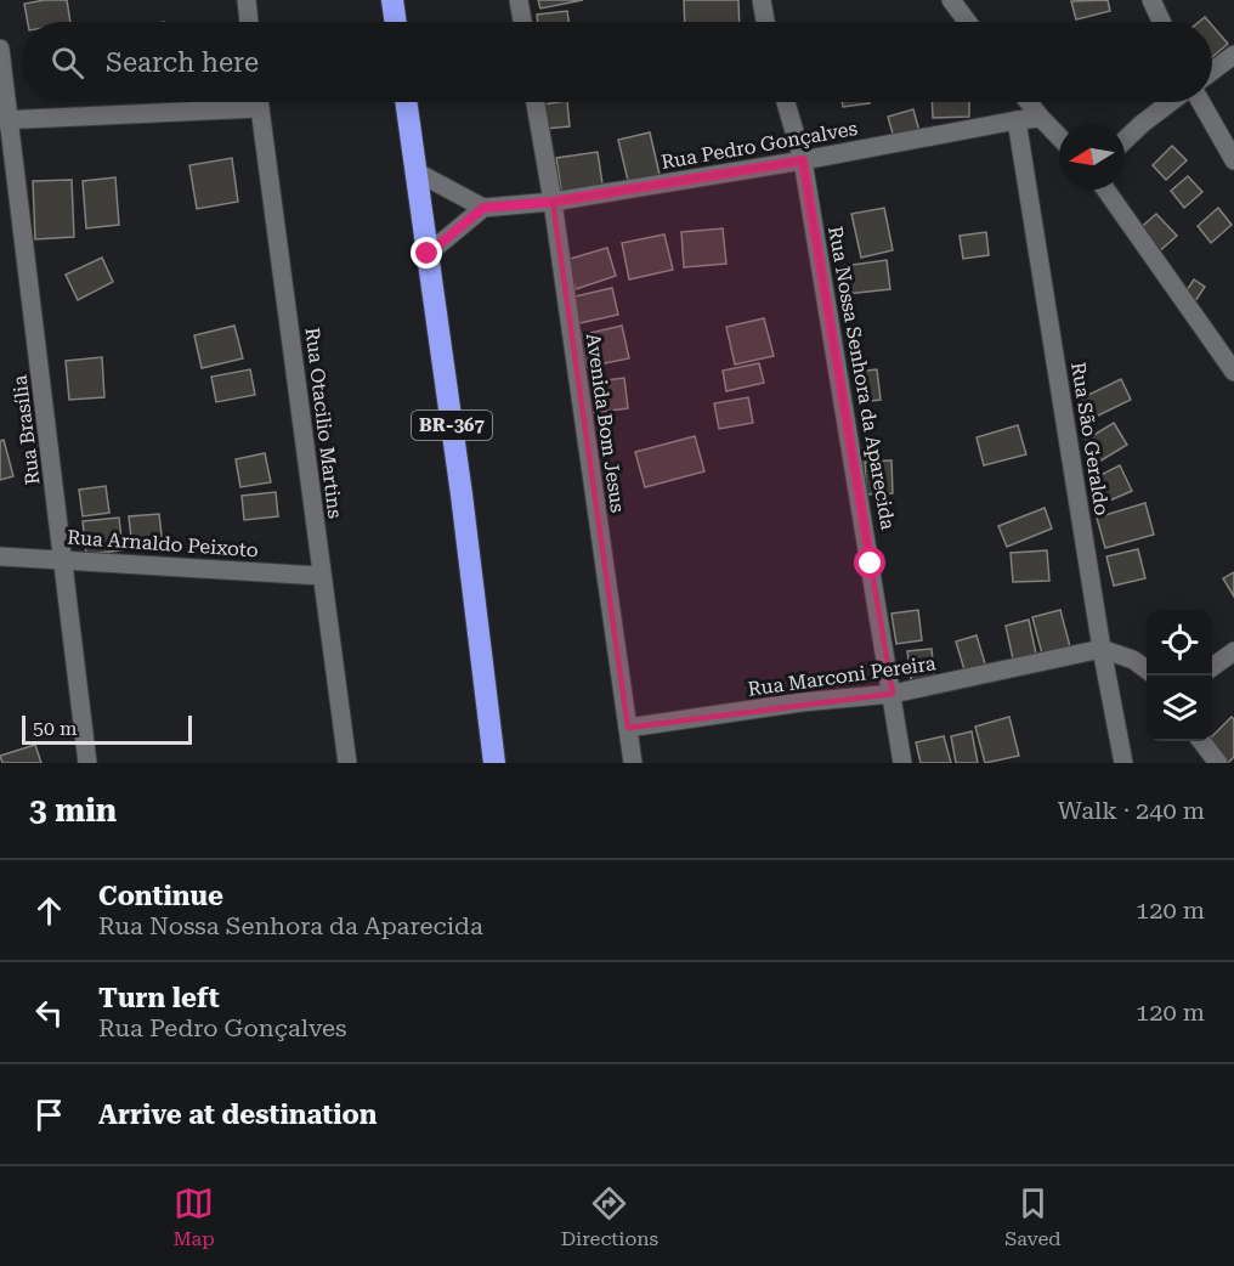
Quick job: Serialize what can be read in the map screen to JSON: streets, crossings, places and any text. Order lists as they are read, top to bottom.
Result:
{
  "streets": {
    "highway": ["BR-367"],
    "street": [
      "Rua Pedro Gonçalves",
      "Rua Nossa Senhora da Aparecida",
      "Rua Otacilio Martins",
      "Avenida Bom Jesus",
      "Rua Brasília",
      "Rua São Geraldo",
      "Rua Arnaldo Peixoto",
      "Rua Marconi Pereira"
    ]
  },
  "crossings": [
    ["Rua Pedro Gonçalves", "Rua Nossa Senhora da Aparecida"],
    ["Rua Pedro Gonçalves", "Avenida Bom Jesus"],
    ["Rua Pedro Gonçalves", "Rua São Geraldo"],
    ["Rua Nossa Senhora da Aparecida", "Rua Marconi Pereira"],
    ["Rua Otacilio Martins", "Rua Arnaldo Peixoto"],
    ["Avenida Bom Jesus", "Rua Marconi Pereira"],
    ["Rua Brasília", "Rua Arnaldo Peixoto"],
    ["Rua São Geraldo", "Rua Marconi Pereira"]
  ],
  "scale_bar": "50 m",
  "north": "left",
  "page": {
    "search": "Search here",
    "scale": "50 m",
    "heading": ["3 min", "Walk · 240 m"],
    "list": [
      ["Continue", "Rua Nossa Senhora da Aparecida", "120 m"],
      ["Turn left", "Rua Pedro Gonçalves", "120 m"],
      "Arrive at destination"
    ],
    "nav": ["Map", "Directions", "Saved"]
  }
}
